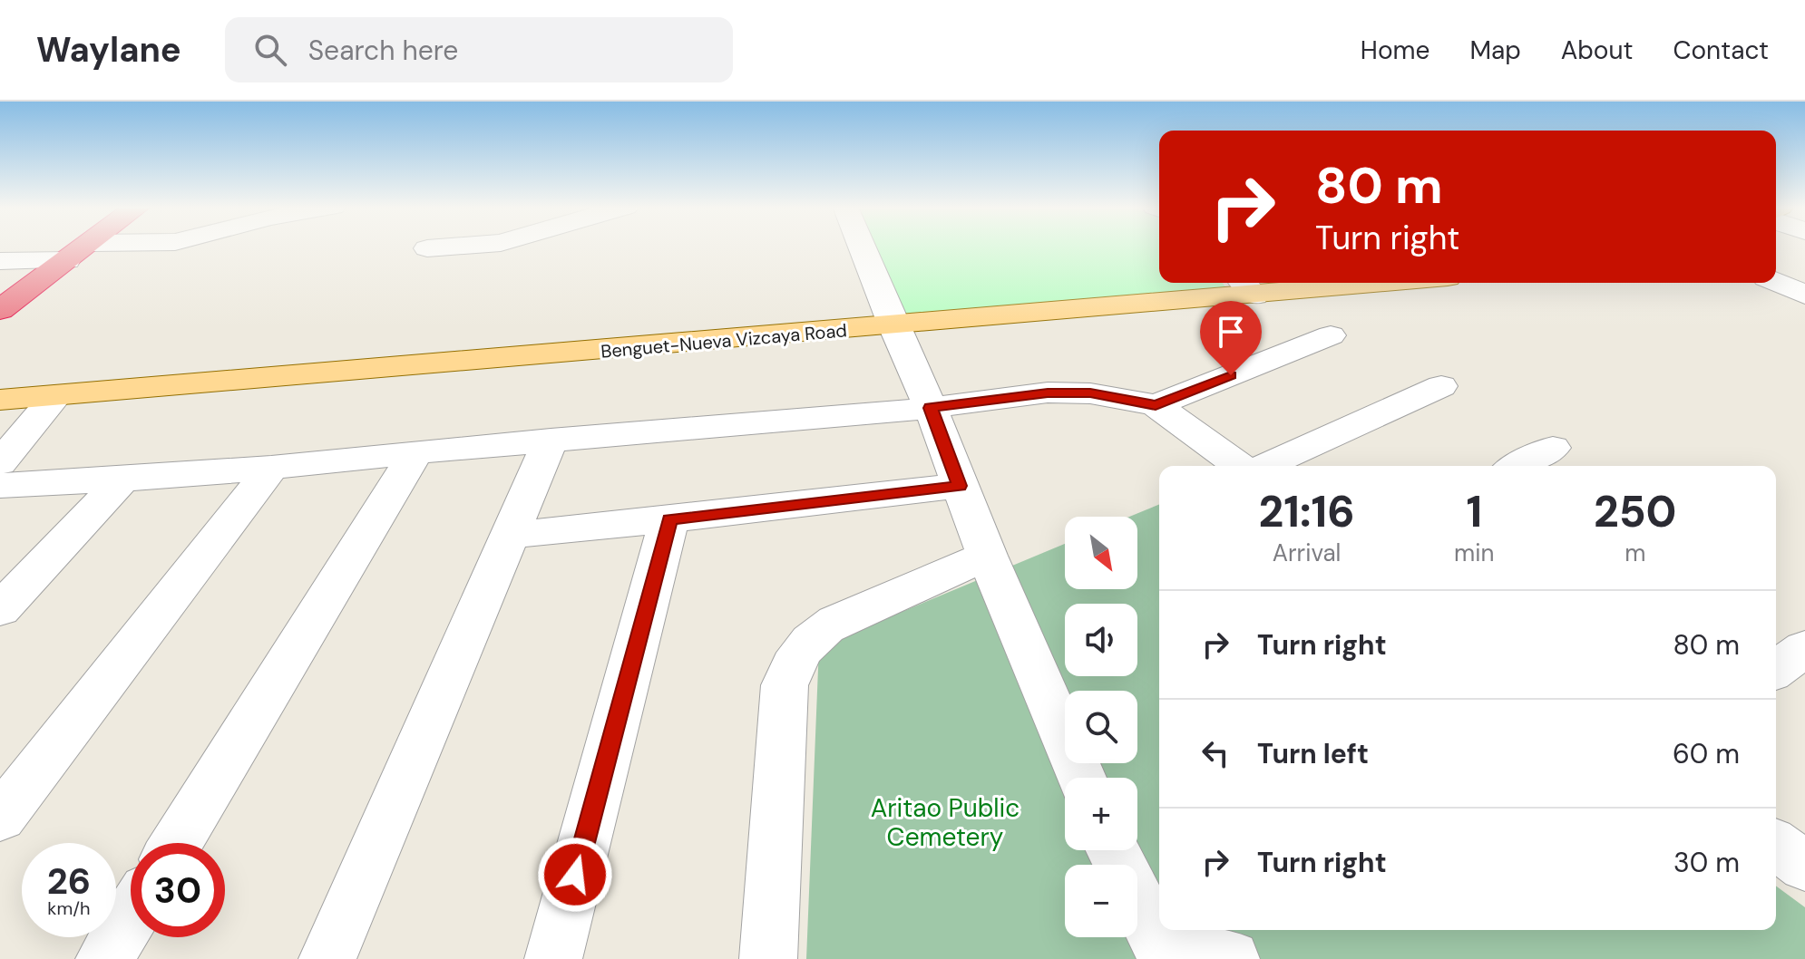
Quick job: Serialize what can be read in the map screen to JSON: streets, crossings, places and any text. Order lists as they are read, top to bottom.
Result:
{
  "streets": {
    "main road": ["Benguet-Nueva Vizcaya Road"]
  },
  "parks": ["Aritao Public Cemetery"],
  "north": "bottom right",
  "page": {
    "header": "Waylane",
    "search": "Search here",
    "nav": [
      "Home",
      "Map",
      "About",
      "Contact"
    ],
    "turn": ["80 m", "Turn right"],
    "eta": [
      "21:16",
      "Arrival",
      "1",
      "min",
      "250",
      "m"
    ],
    "map_buttons": ["+", "−"],
    "list": [
      {
        "name": "Turn right",
        "value": "80 m"
      },
      {
        "name": "Turn left",
        "value": "60 m"
      },
      {
        "name": "Turn right",
        "value": "30 m"
      }
    ],
    "speed": "26 km/h",
    "limit": "30"
  }
}
